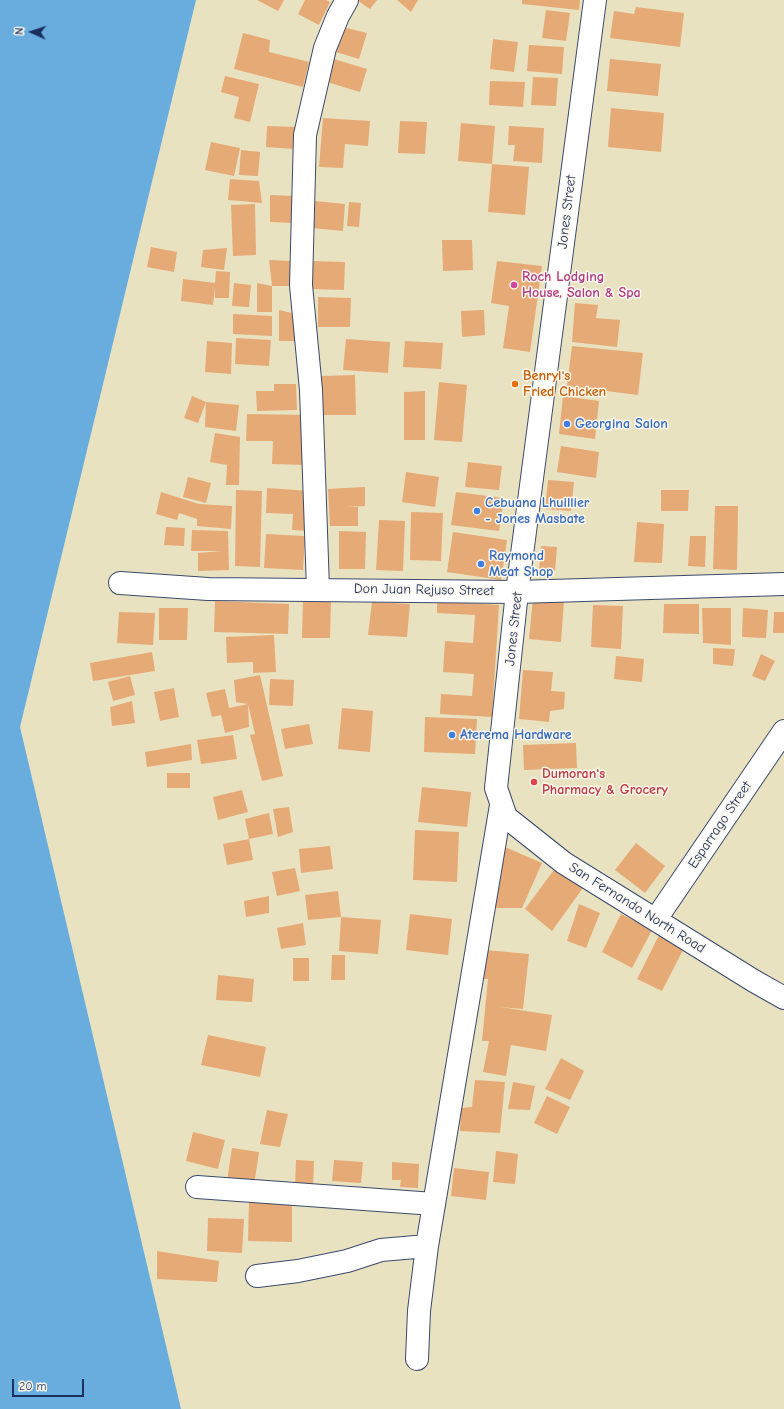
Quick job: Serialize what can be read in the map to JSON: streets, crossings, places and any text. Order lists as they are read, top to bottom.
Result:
{
  "streets": {
    "street": [
      "Jones Street",
      "Don Juan Rejuso Street",
      "Esparrago Street",
      "San Fernando North Road"
    ]
  },
  "crossings": [
    ["Jones Street", "Don Juan Rejuso Street"],
    ["Jones Street", "San Fernando North Road"],
    ["Esparrago Street", "San Fernando North Road"]
  ],
  "places": [
    "Roch Lodging House, Salon & Spa",
    "Benryl's Fried Chicken",
    "Georgina Salon",
    "Cebuana Lhuillier - Jones Masbate",
    "Raymond Meat Shop",
    "Aterema Hardware",
    "Dumoran's Pharmacy & Grocery"
  ],
  "scale_bar": "20 m",
  "north": "left"
}
